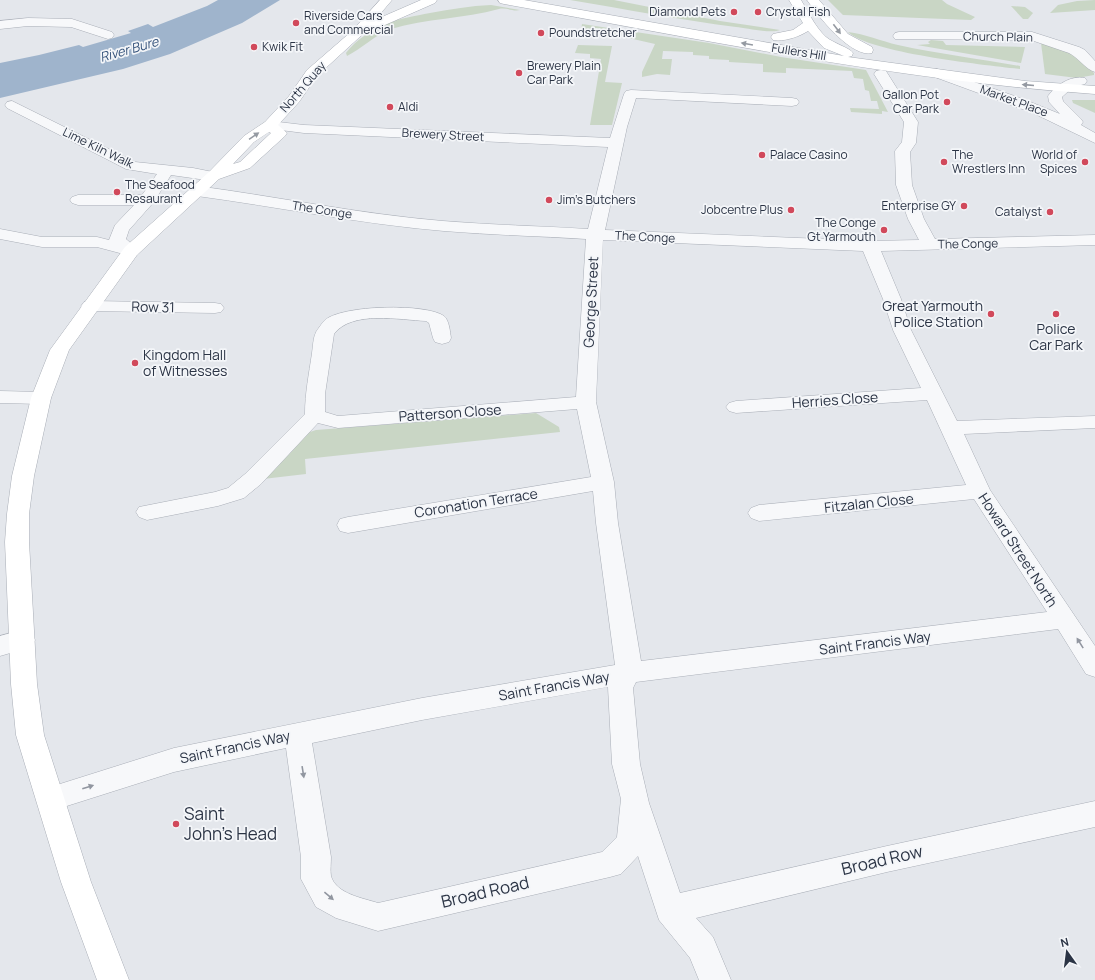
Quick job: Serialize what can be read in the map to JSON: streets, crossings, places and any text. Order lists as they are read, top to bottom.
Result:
{
  "streets": {
    "main road": ["Fullers Hill", "North Quay"],
    "street": [
      "Church Plain",
      "Market Place",
      "Brewery Street",
      "Lime Kiln Walk",
      "The Conge",
      "George Street",
      "Row 31",
      "Herries Close",
      "Patterson Close",
      "Coronation Terrace",
      "Fitzalan Close",
      "Howard Street North",
      "Saint Francis Way",
      "Broad Row",
      "Broad Road"
    ]
  },
  "crossings": [
    ["Fullers Hill", "Market Place"],
    ["North Quay", "Brewery Street"],
    ["North Quay", "Lime Kiln Walk"],
    ["Brewery Street", "George Street"],
    ["The Conge", "George Street"],
    ["The Conge", "Howard Street North"],
    ["George Street", "Patterson Close"],
    ["George Street", "Coronation Terrace"],
    ["George Street", "Saint Francis Way"],
    ["George Street", "Broad Road"],
    ["Herries Close", "Howard Street North"],
    ["Fitzalan Close", "Howard Street North"],
    ["Howard Street North", "Saint Francis Way"],
    ["Saint Francis Way", "Broad Road"]
  ],
  "water": ["River Bure"],
  "places": [
    "Diamond Pets",
    "Crystal Fish",
    "Riverside Cars and Commercial",
    "Poundstretcher",
    "Kwik Fit",
    "Brewery Plain Car Park",
    "Gallon Pot Car Park",
    "Aldi",
    "Palace Casino",
    "The Wrestlers Inn",
    "World of Spices",
    "The Seafood Resaurant",
    "Jim's Butchers",
    "Enterprise GY",
    "Jobcentre Plus",
    "Catalyst",
    "The Conge Gt Yarmouth",
    "Great Yarmouth Police Station",
    "Police Car Park",
    "Kingdom Hall of Witnesses",
    "Saint John's Head"
  ],
  "north": "top"
}
